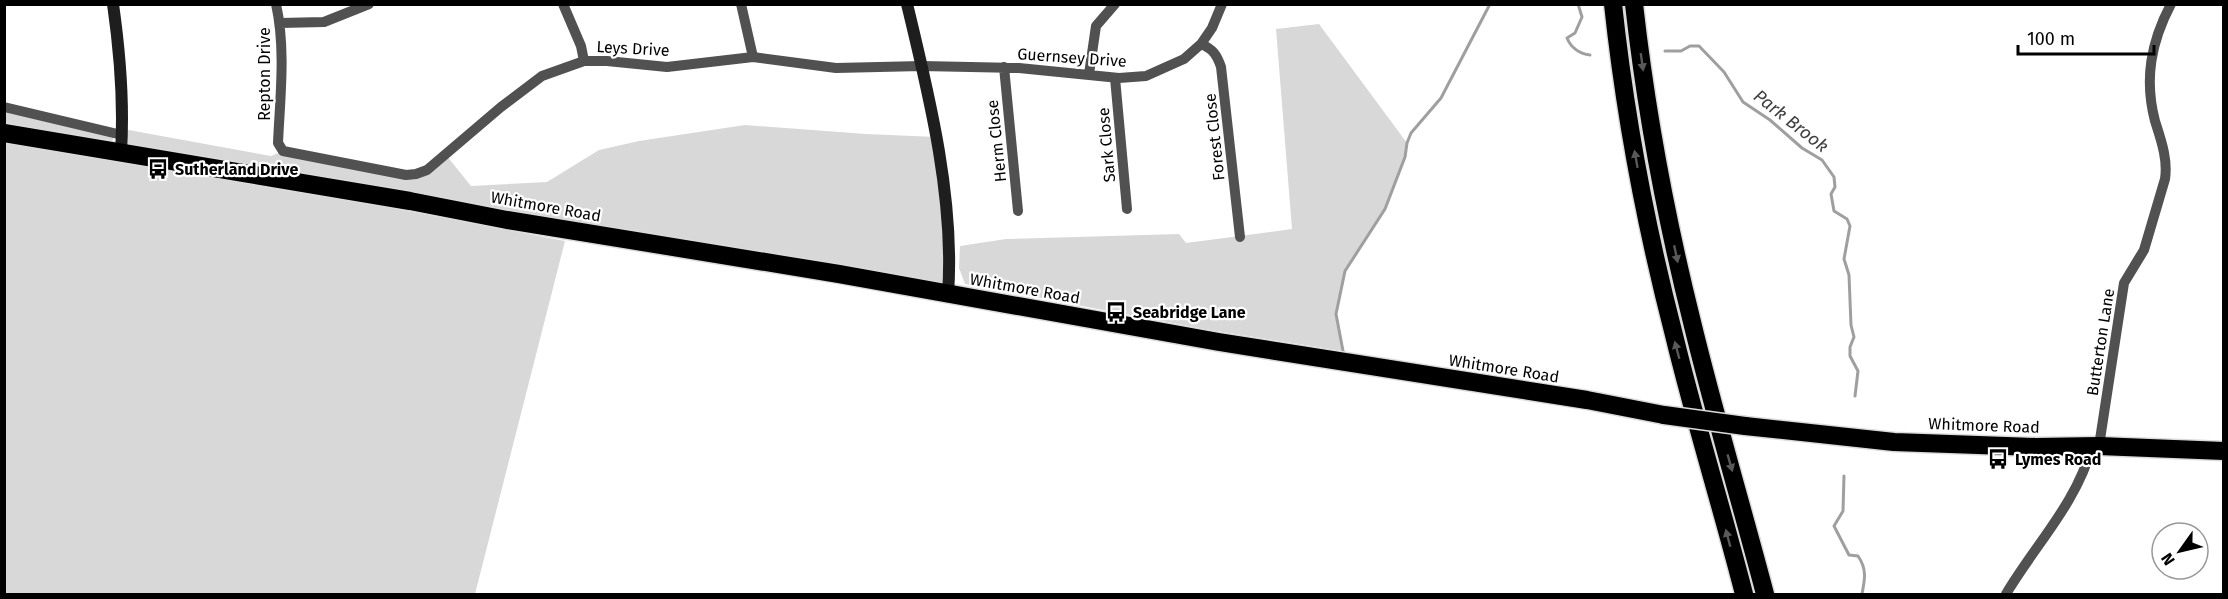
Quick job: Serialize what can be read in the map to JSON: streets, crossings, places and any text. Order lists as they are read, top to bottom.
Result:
{
  "streets": {
    "highway": ["Whitmore Road"],
    "street": [
      "Leys Drive",
      "Guernsey Drive",
      "Repton Drive",
      "Forest Close",
      "Herm Close",
      "Sark Close",
      "Butterton Lane"
    ]
  },
  "crossings": [
    ["Leys Drive", "Guernsey Drive"],
    ["Leys Drive", "Repton Drive"],
    ["Guernsey Drive", "Forest Close"],
    ["Guernsey Drive", "Herm Close"],
    ["Guernsey Drive", "Sark Close"],
    ["Whitmore Road", "Butterton Lane"]
  ],
  "water": ["Park Brook"],
  "places": {
    "bus stop": ["Sutherland Drive", "Seabridge Lane", "Lymes Road"]
  },
  "scale_bar": "100 m",
  "north": "bottom left"
}
